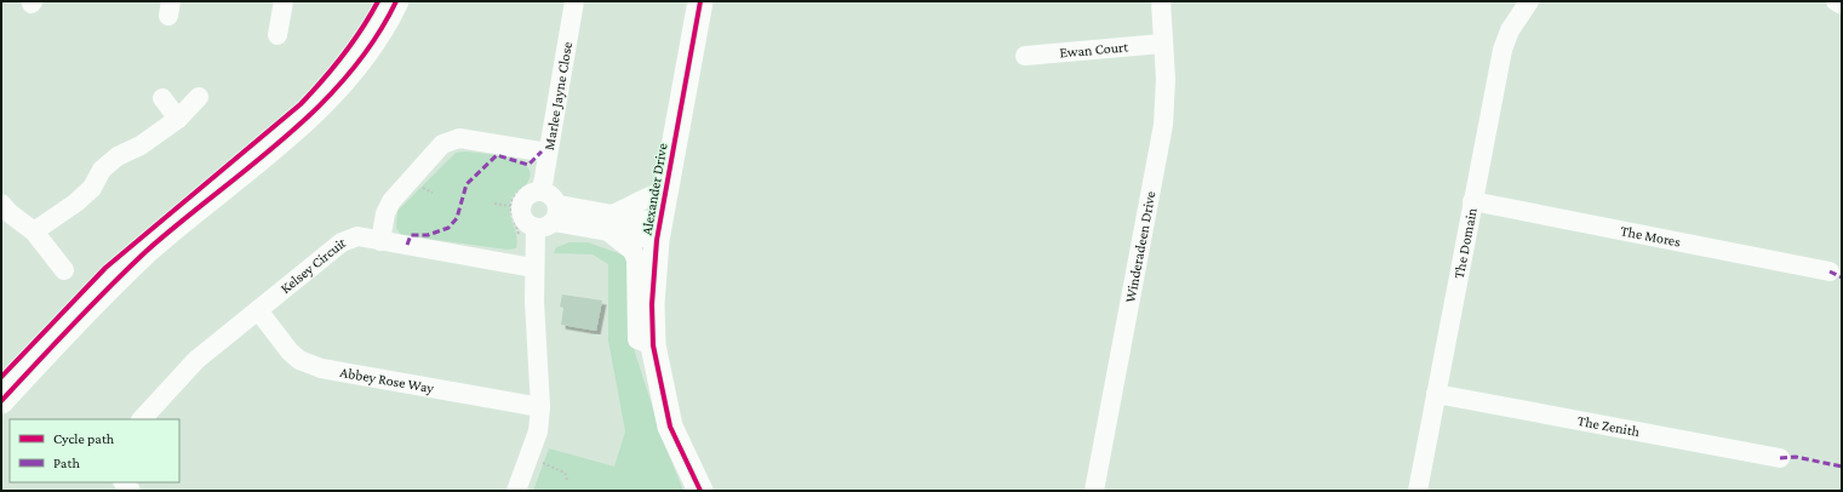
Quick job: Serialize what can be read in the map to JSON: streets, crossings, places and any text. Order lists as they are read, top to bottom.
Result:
{
  "streets": {
    "main road": ["Alexander Drive"],
    "street": [
      "Ewan Court",
      "Marlee Jayne Close",
      "The Mores",
      "The Domain",
      "Winderadeen Drive",
      "Kelsey Circuit",
      "Abbey Rose Way",
      "The Zenith"
    ]
  },
  "crossings": [
    ["Ewan Court", "Winderadeen Drive"],
    ["The Mores", "The Domain"],
    ["The Domain", "The Zenith"],
    ["Kelsey Circuit", "Abbey Rose Way"]
  ],
  "legend": ["Cycle path", "Path"]
}
